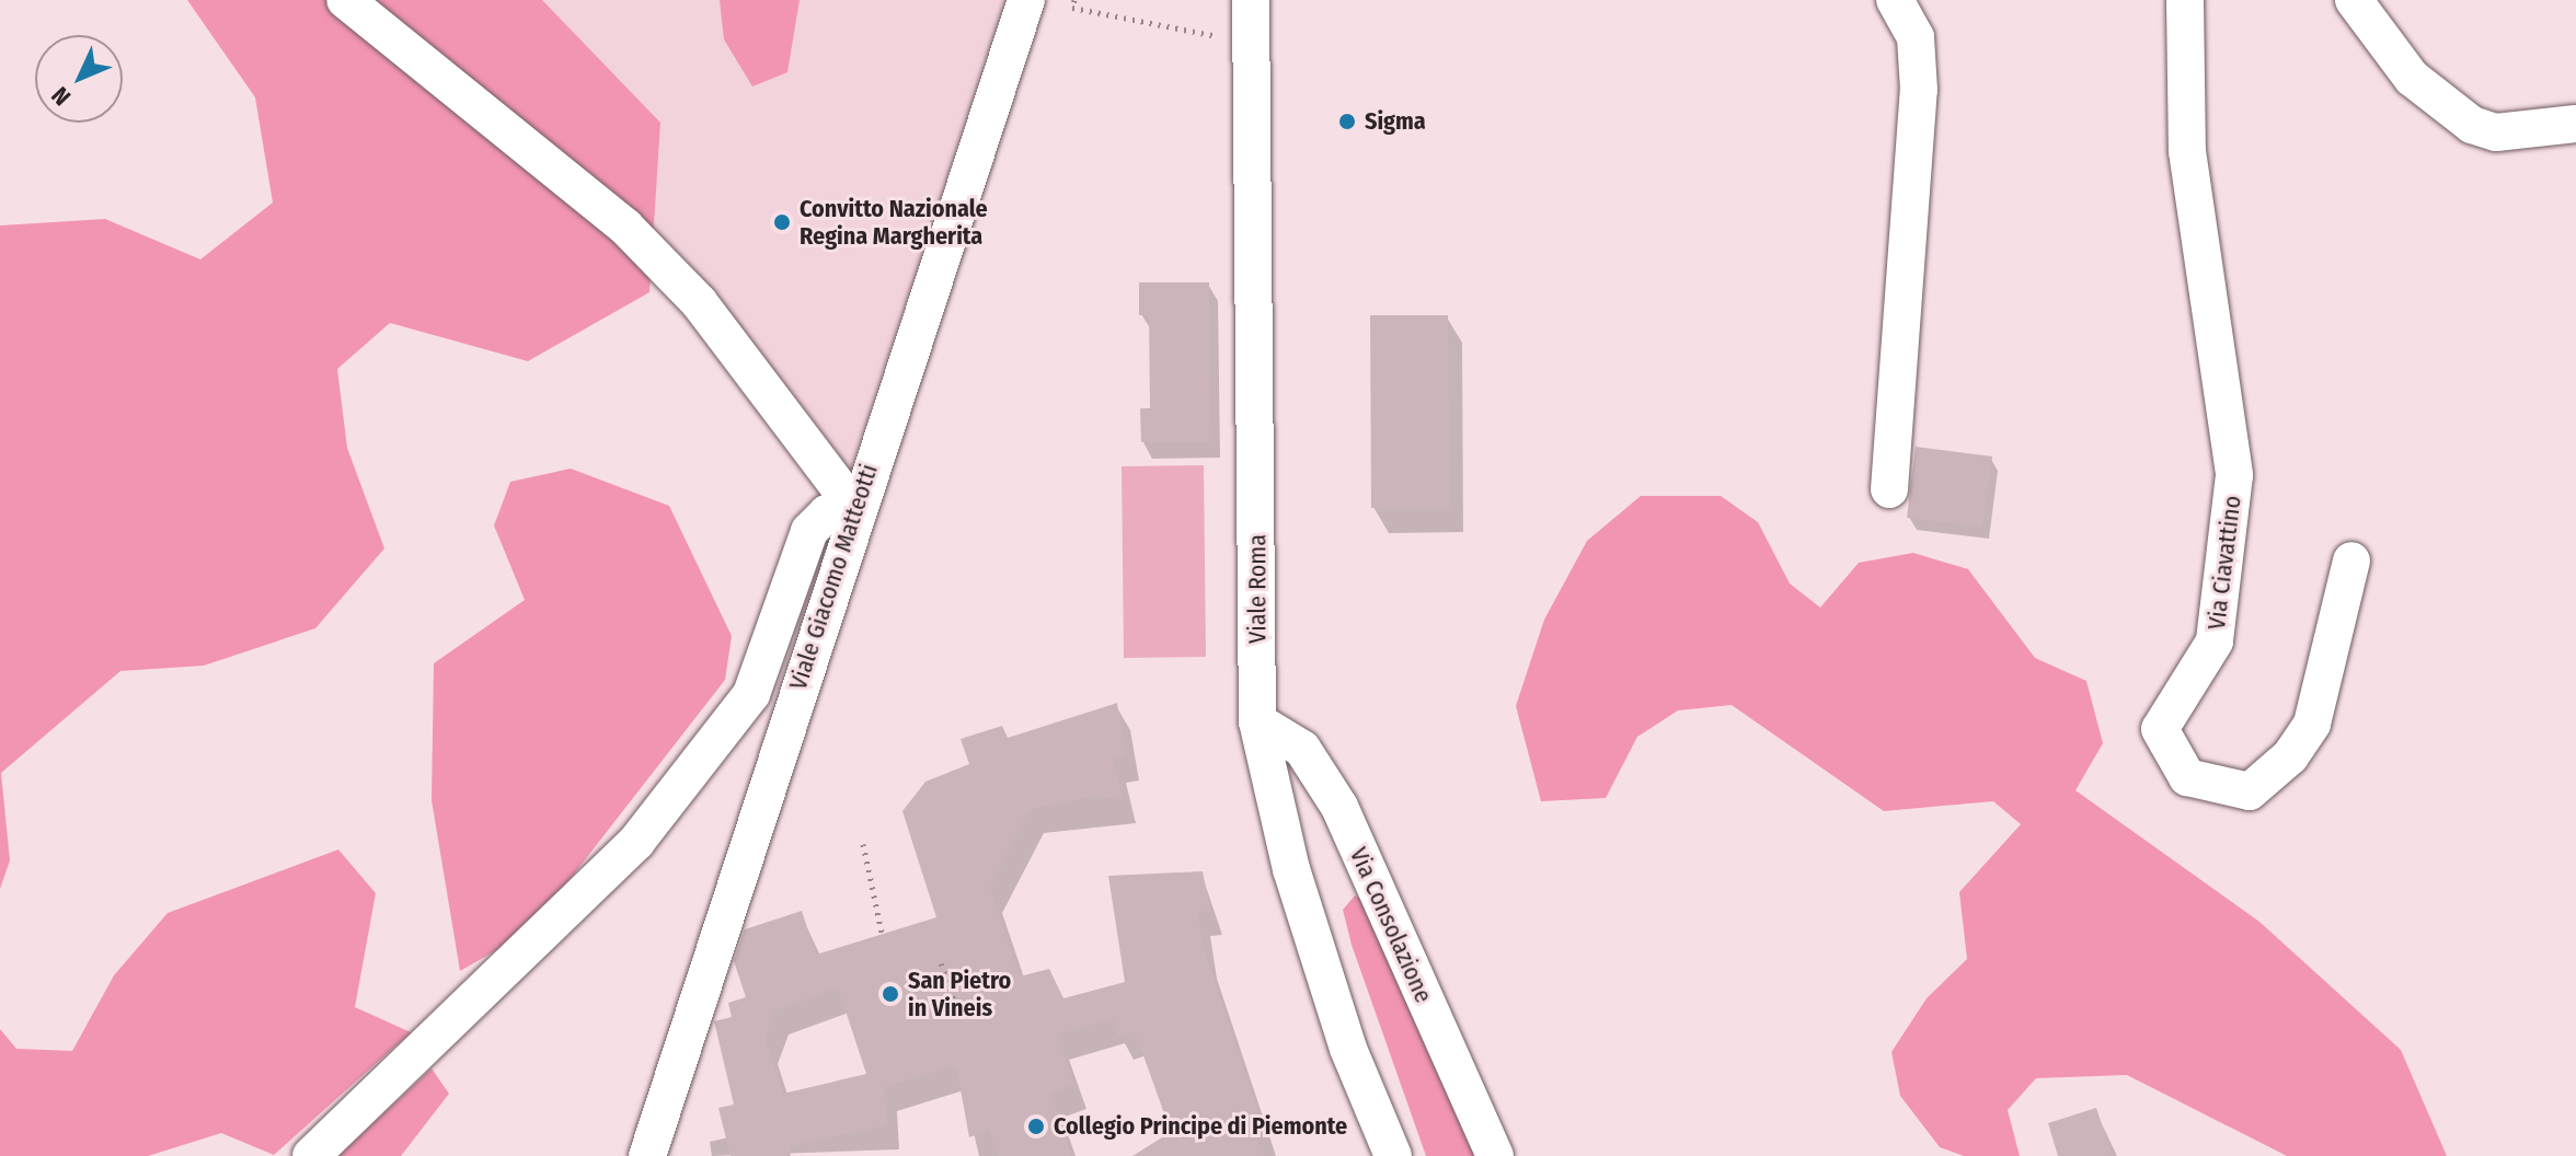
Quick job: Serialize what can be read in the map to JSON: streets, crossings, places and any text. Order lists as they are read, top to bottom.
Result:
{
  "streets": {
    "street": [
      "Via Ciavattino",
      "Viale Giacomo Matteotti",
      "Viale Roma",
      "Via Consolazione"
    ]
  },
  "crossings": [
    ["Viale Roma", "Via Consolazione"]
  ],
  "places": [
    "Sigma",
    "Convitto Nazionale Regina Margherita",
    "San Pietro in Vineis",
    "Collegio Principe di Piemonte"
  ],
  "north": "bottom left"
}
